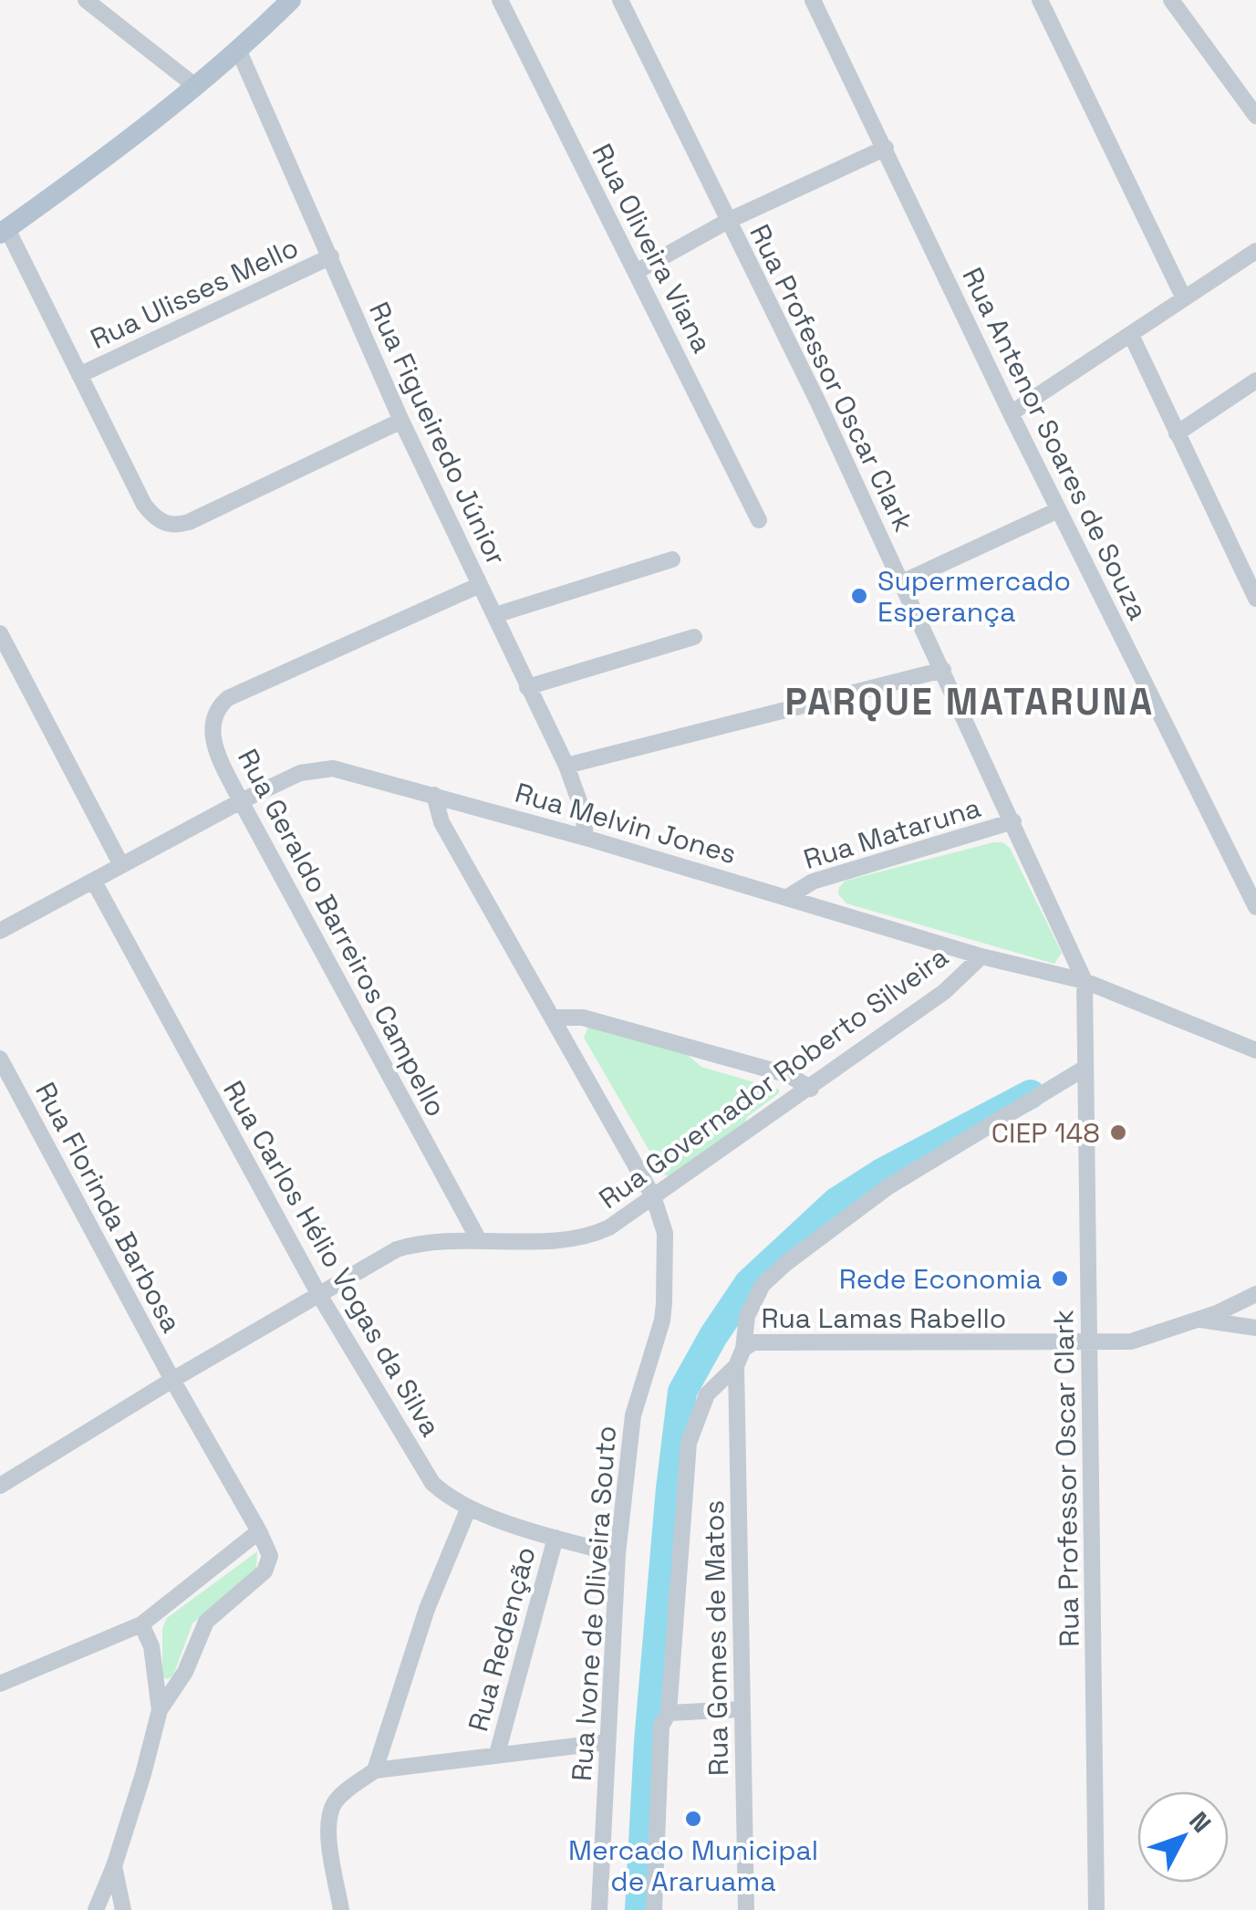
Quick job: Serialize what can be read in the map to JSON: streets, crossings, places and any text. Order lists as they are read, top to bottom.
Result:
{
  "streets": {
    "street": [
      "Rua Oliveira Viana",
      "Rua Ulisses Mello",
      "Rua Professor Oscar Clark",
      "Rua Figueiredo Júnior",
      "Rua Antenor Soares de Souza",
      "Rua Melvin Jones",
      "Rua Mataruna",
      "Rua Geraldo Barreiros Campello",
      "Rua Governador Roberto Silveira",
      "Rua Florinda Barbosa",
      "Rua Carlos Hélio Vogas da Silva",
      "Rua Lamas Rabello",
      "Rua Ivone de Oliveira Souto",
      "Rua Gomes de Matos",
      "Rua Redenção"
    ]
  },
  "crossings": [
    ["Rua Ulisses Mello", "Rua Figueiredo Júnior"],
    ["Rua Professor Oscar Clark", "Rua Melvin Jones"],
    ["Rua Professor Oscar Clark", "Rua Mataruna"],
    ["Rua Professor Oscar Clark", "Rua Lamas Rabello"],
    ["Rua Figueiredo Júnior", "Rua Melvin Jones"],
    ["Rua Figueiredo Júnior", "Rua Geraldo Barreiros Campello"],
    ["Rua Melvin Jones", "Rua Mataruna"],
    ["Rua Melvin Jones", "Rua Geraldo Barreiros Campello"],
    ["Rua Melvin Jones", "Rua Governador Roberto Silveira"],
    ["Rua Melvin Jones", "Rua Carlos Hélio Vogas da Silva"],
    ["Rua Melvin Jones", "Rua Ivone de Oliveira Souto"],
    ["Rua Geraldo Barreiros Campello", "Rua Governador Roberto Silveira"],
    ["Rua Governador Roberto Silveira", "Rua Florinda Barbosa"],
    ["Rua Governador Roberto Silveira", "Rua Carlos Hélio Vogas da Silva"],
    ["Rua Governador Roberto Silveira", "Rua Ivone de Oliveira Souto"],
    ["Rua Carlos Hélio Vogas da Silva", "Rua Ivone de Oliveira Souto"],
    ["Rua Carlos Hélio Vogas da Silva", "Rua Redenção"],
    ["Rua Lamas Rabello", "Rua Gomes de Matos"]
  ],
  "districts": ["PARQUE MATARUNA"],
  "places": [
    "Supermercado Esperança",
    "CIEP 148",
    "Rede Economia",
    "Mercado Municipal de Araruama"
  ],
  "north": "top right"
}
